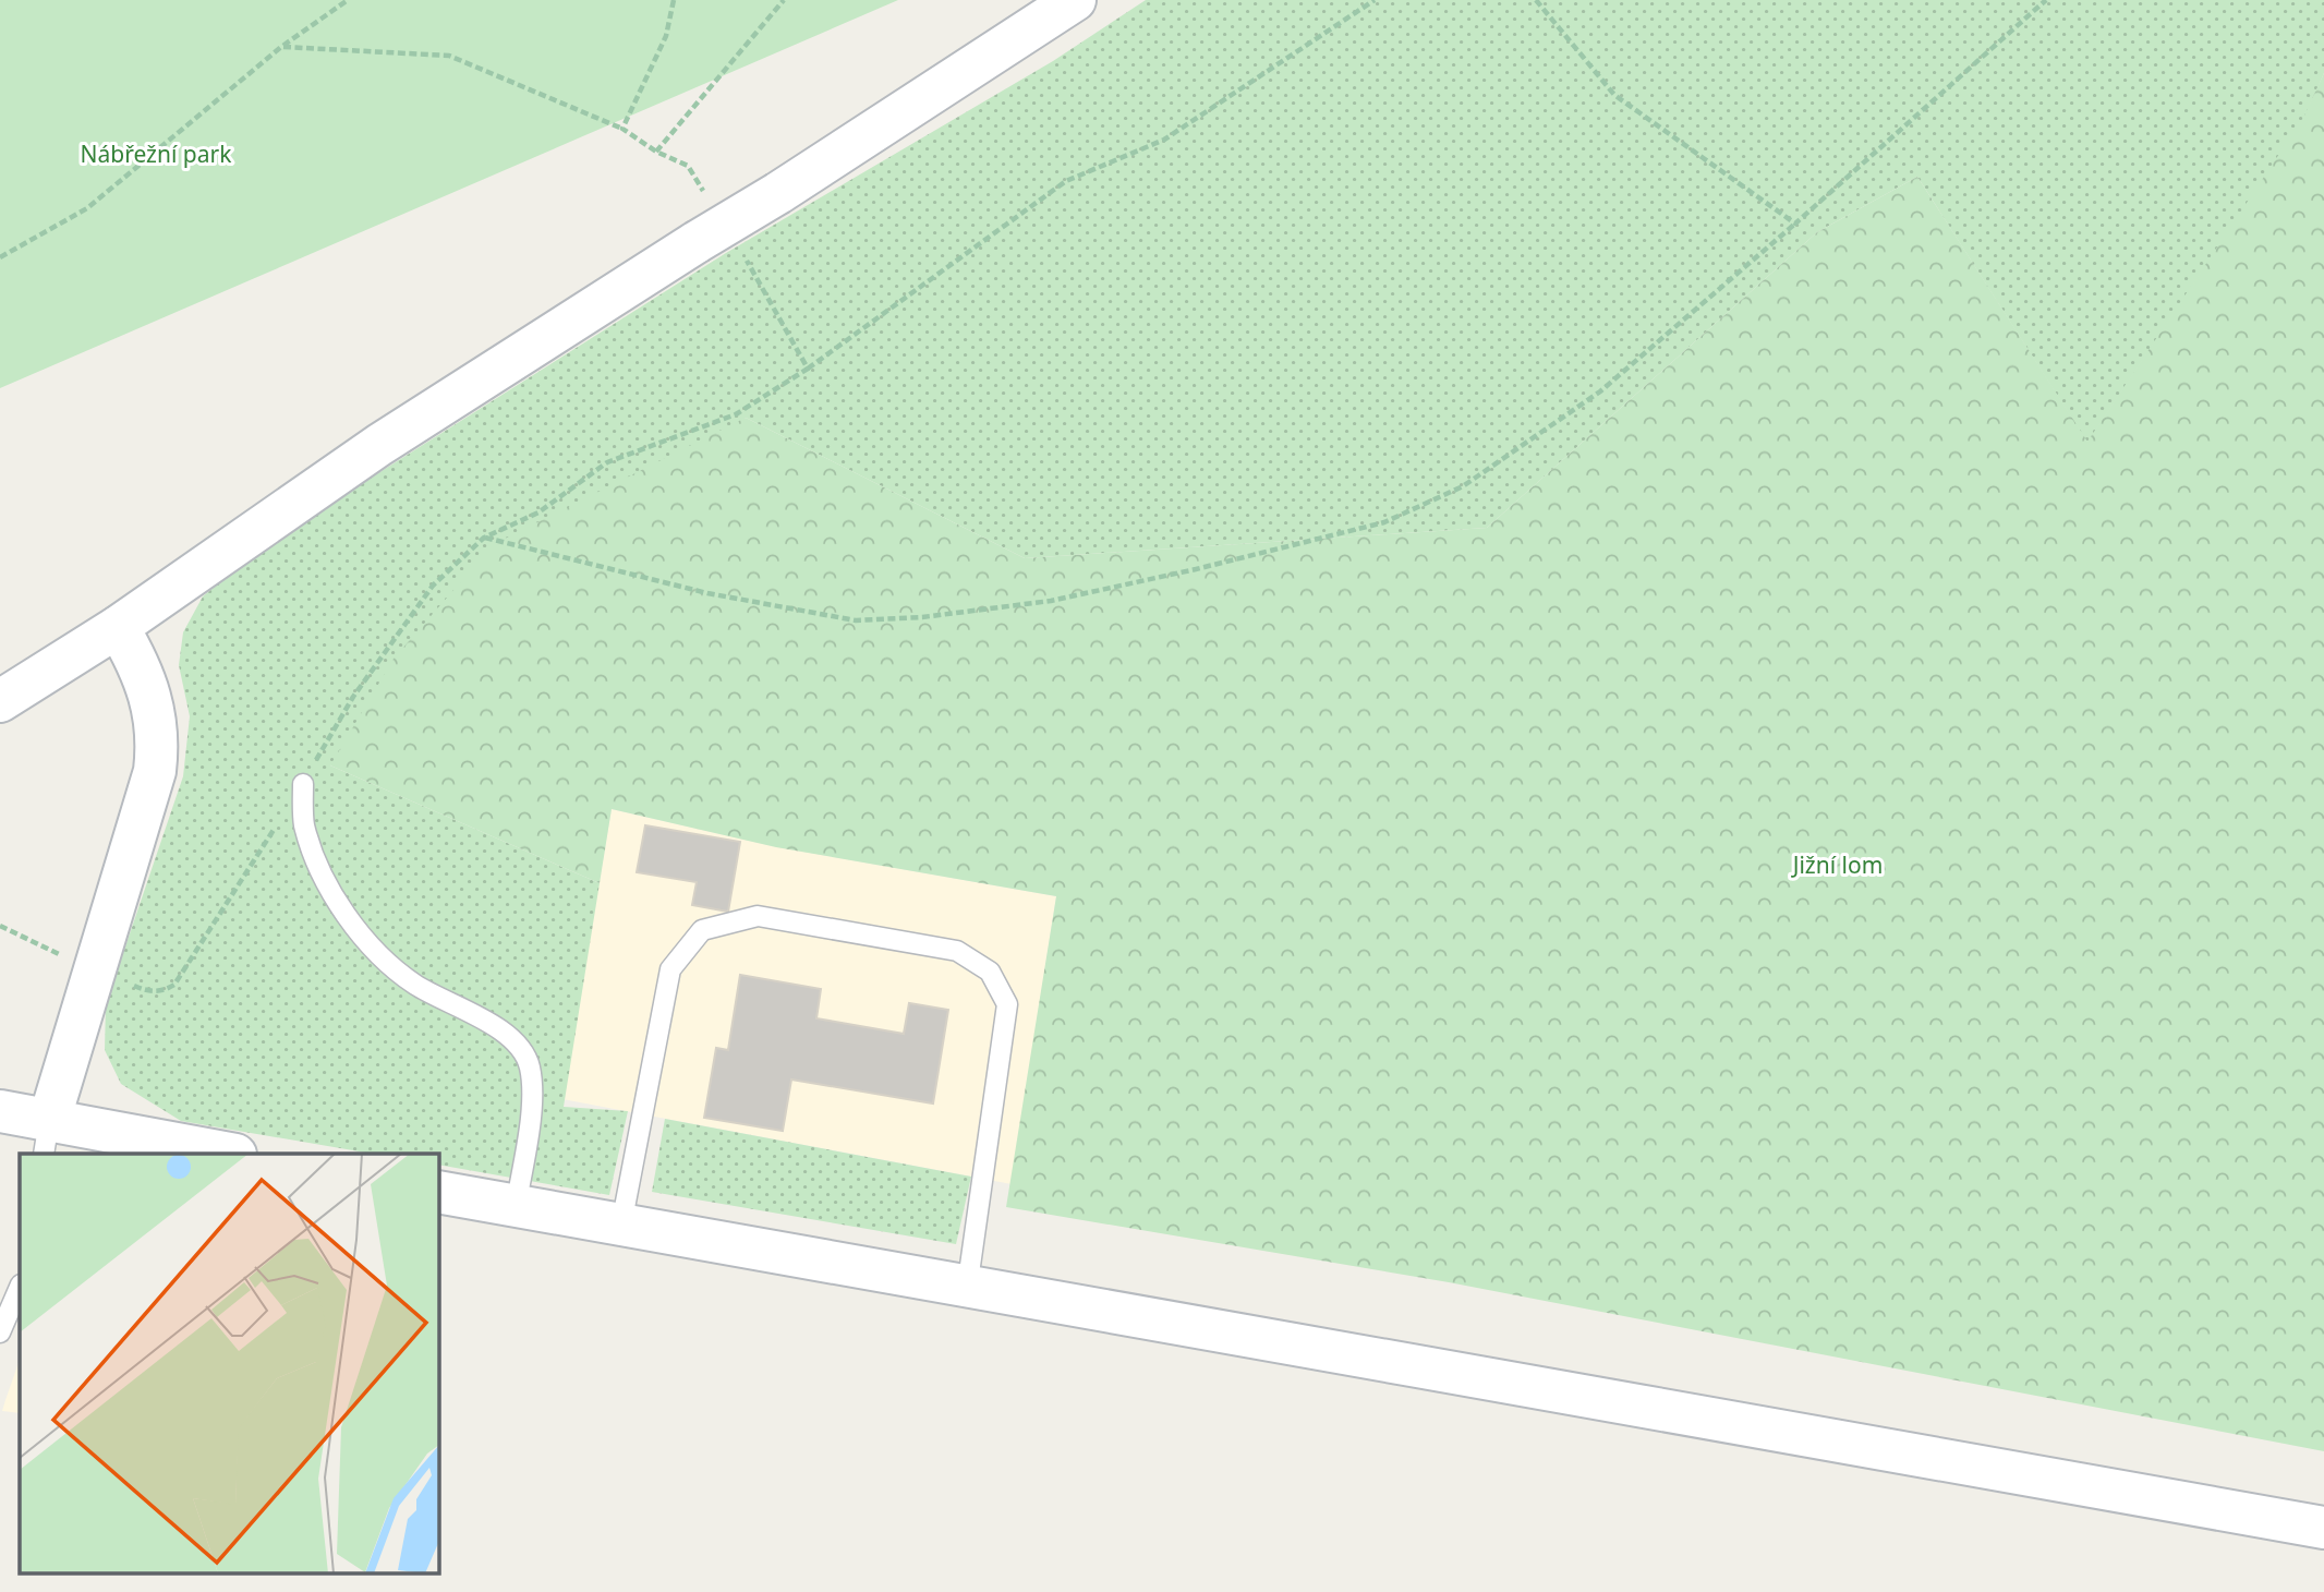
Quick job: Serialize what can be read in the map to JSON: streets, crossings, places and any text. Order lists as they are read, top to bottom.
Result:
{
  "parks": ["Nábřežní park", "Jižní lom"]
}
